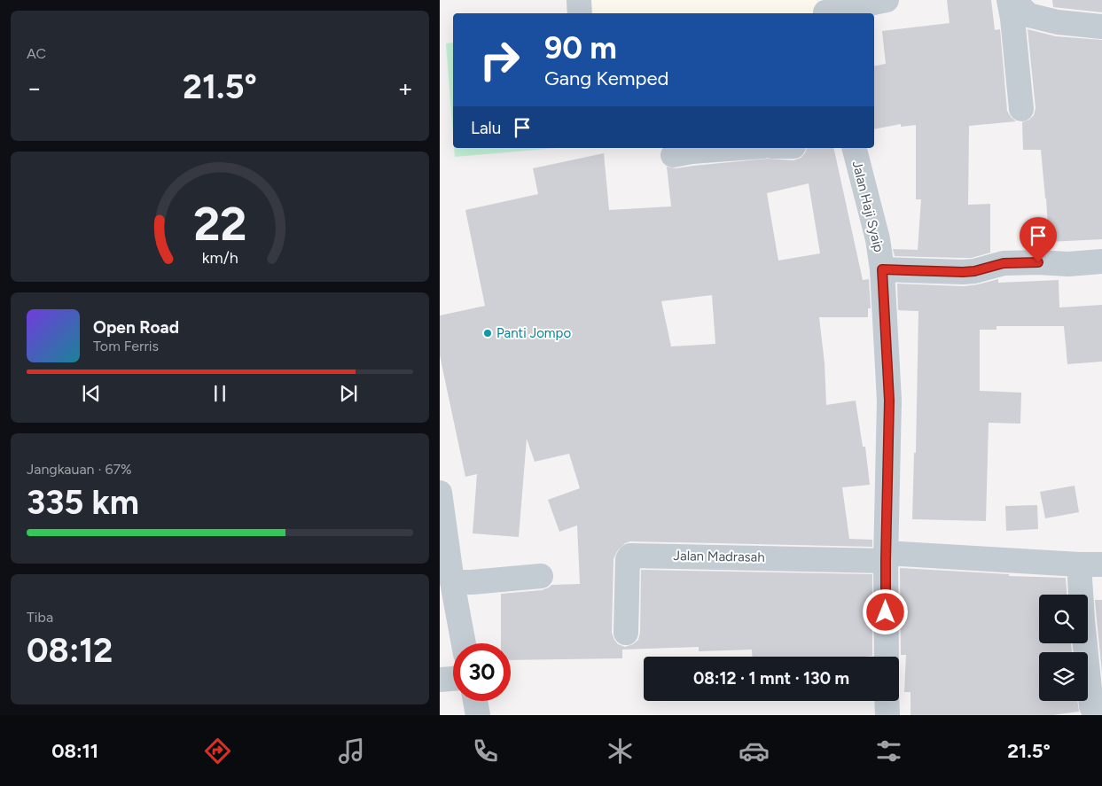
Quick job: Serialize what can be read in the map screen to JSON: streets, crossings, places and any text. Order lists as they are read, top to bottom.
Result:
{
  "streets": {
    "street": ["Jalan Haji Syaip", "Jalan Madrasah"]
  },
  "crossings": [
    ["Jalan Haji Syaip", "Jalan Madrasah"]
  ],
  "places": ["Panti Jompo"],
  "page": {
    "tile": [
      "AC",
      ["Jangkauan · 67%", "335 km"],
      ["Tiba", "08:12"]
    ],
    "turn": ["90 m", "Gang Kemped"],
    "heat": ["−", "21.5°", "+"],
    "then": "Lalu",
    "song": ["Open Road", "Tom Ferris"],
    "limit": "30",
    "trip": "08:12 · 1 mnt · 130 m",
    "tabs": ["08:11", "21.5°"],
    "gauge": ["22", "km/h"]
  }
}
